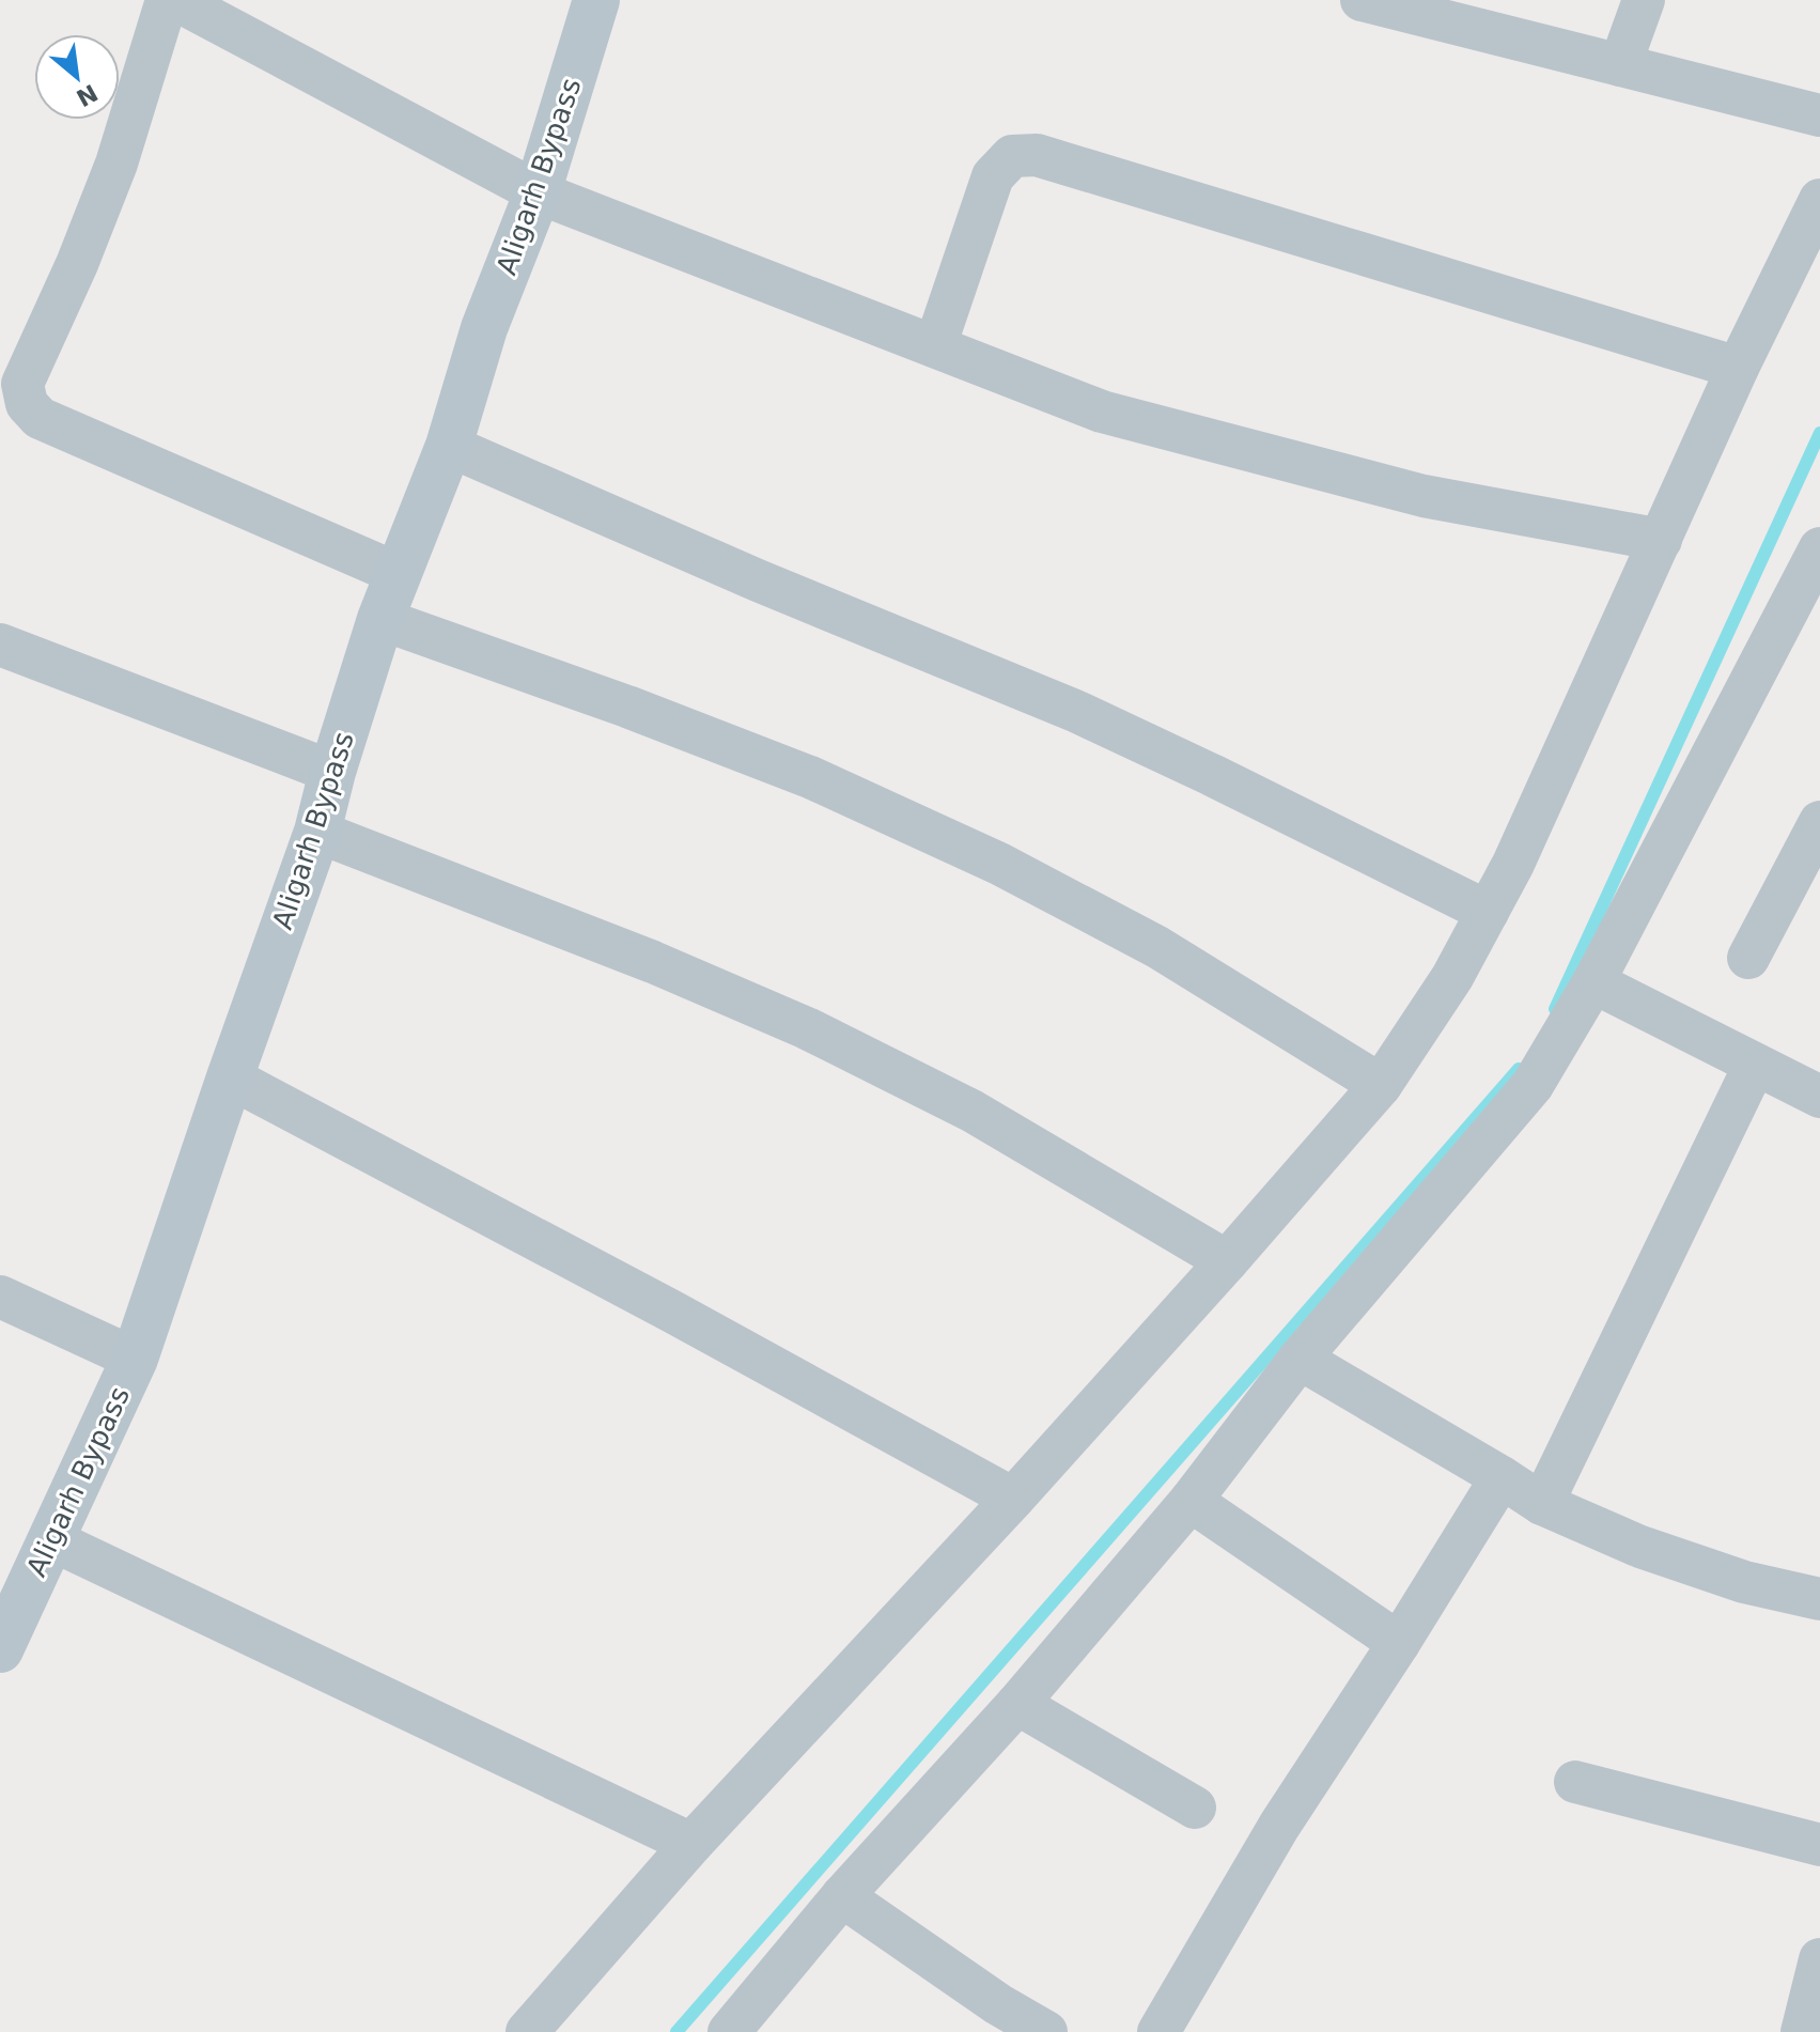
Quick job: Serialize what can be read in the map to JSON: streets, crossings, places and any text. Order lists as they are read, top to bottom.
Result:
{
  "streets": {
    "main road": ["Aligarh Bypass"]
  },
  "north": "bottom right"
}
